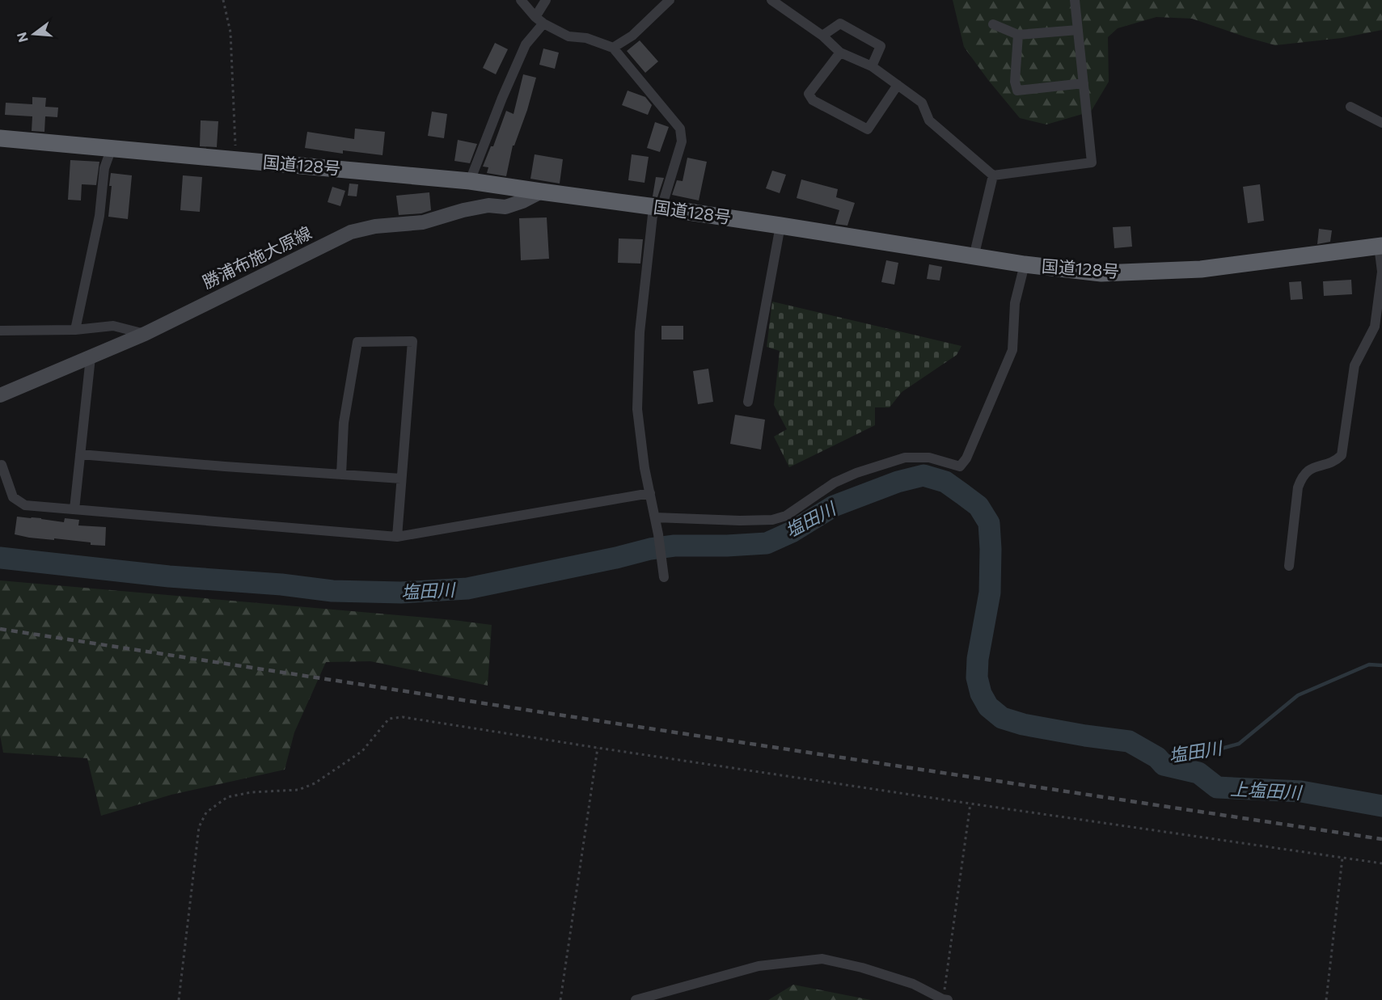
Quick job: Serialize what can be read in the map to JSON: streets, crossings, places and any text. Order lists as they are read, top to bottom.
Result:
{
  "streets": {
    "highway": ["国道128号"],
    "main road": ["勝浦布施大原線"]
  },
  "crossings": [
    ["国道128号", "勝浦布施大原線"]
  ],
  "water": ["塩田川", "上塩田川"],
  "north": "left"
}
